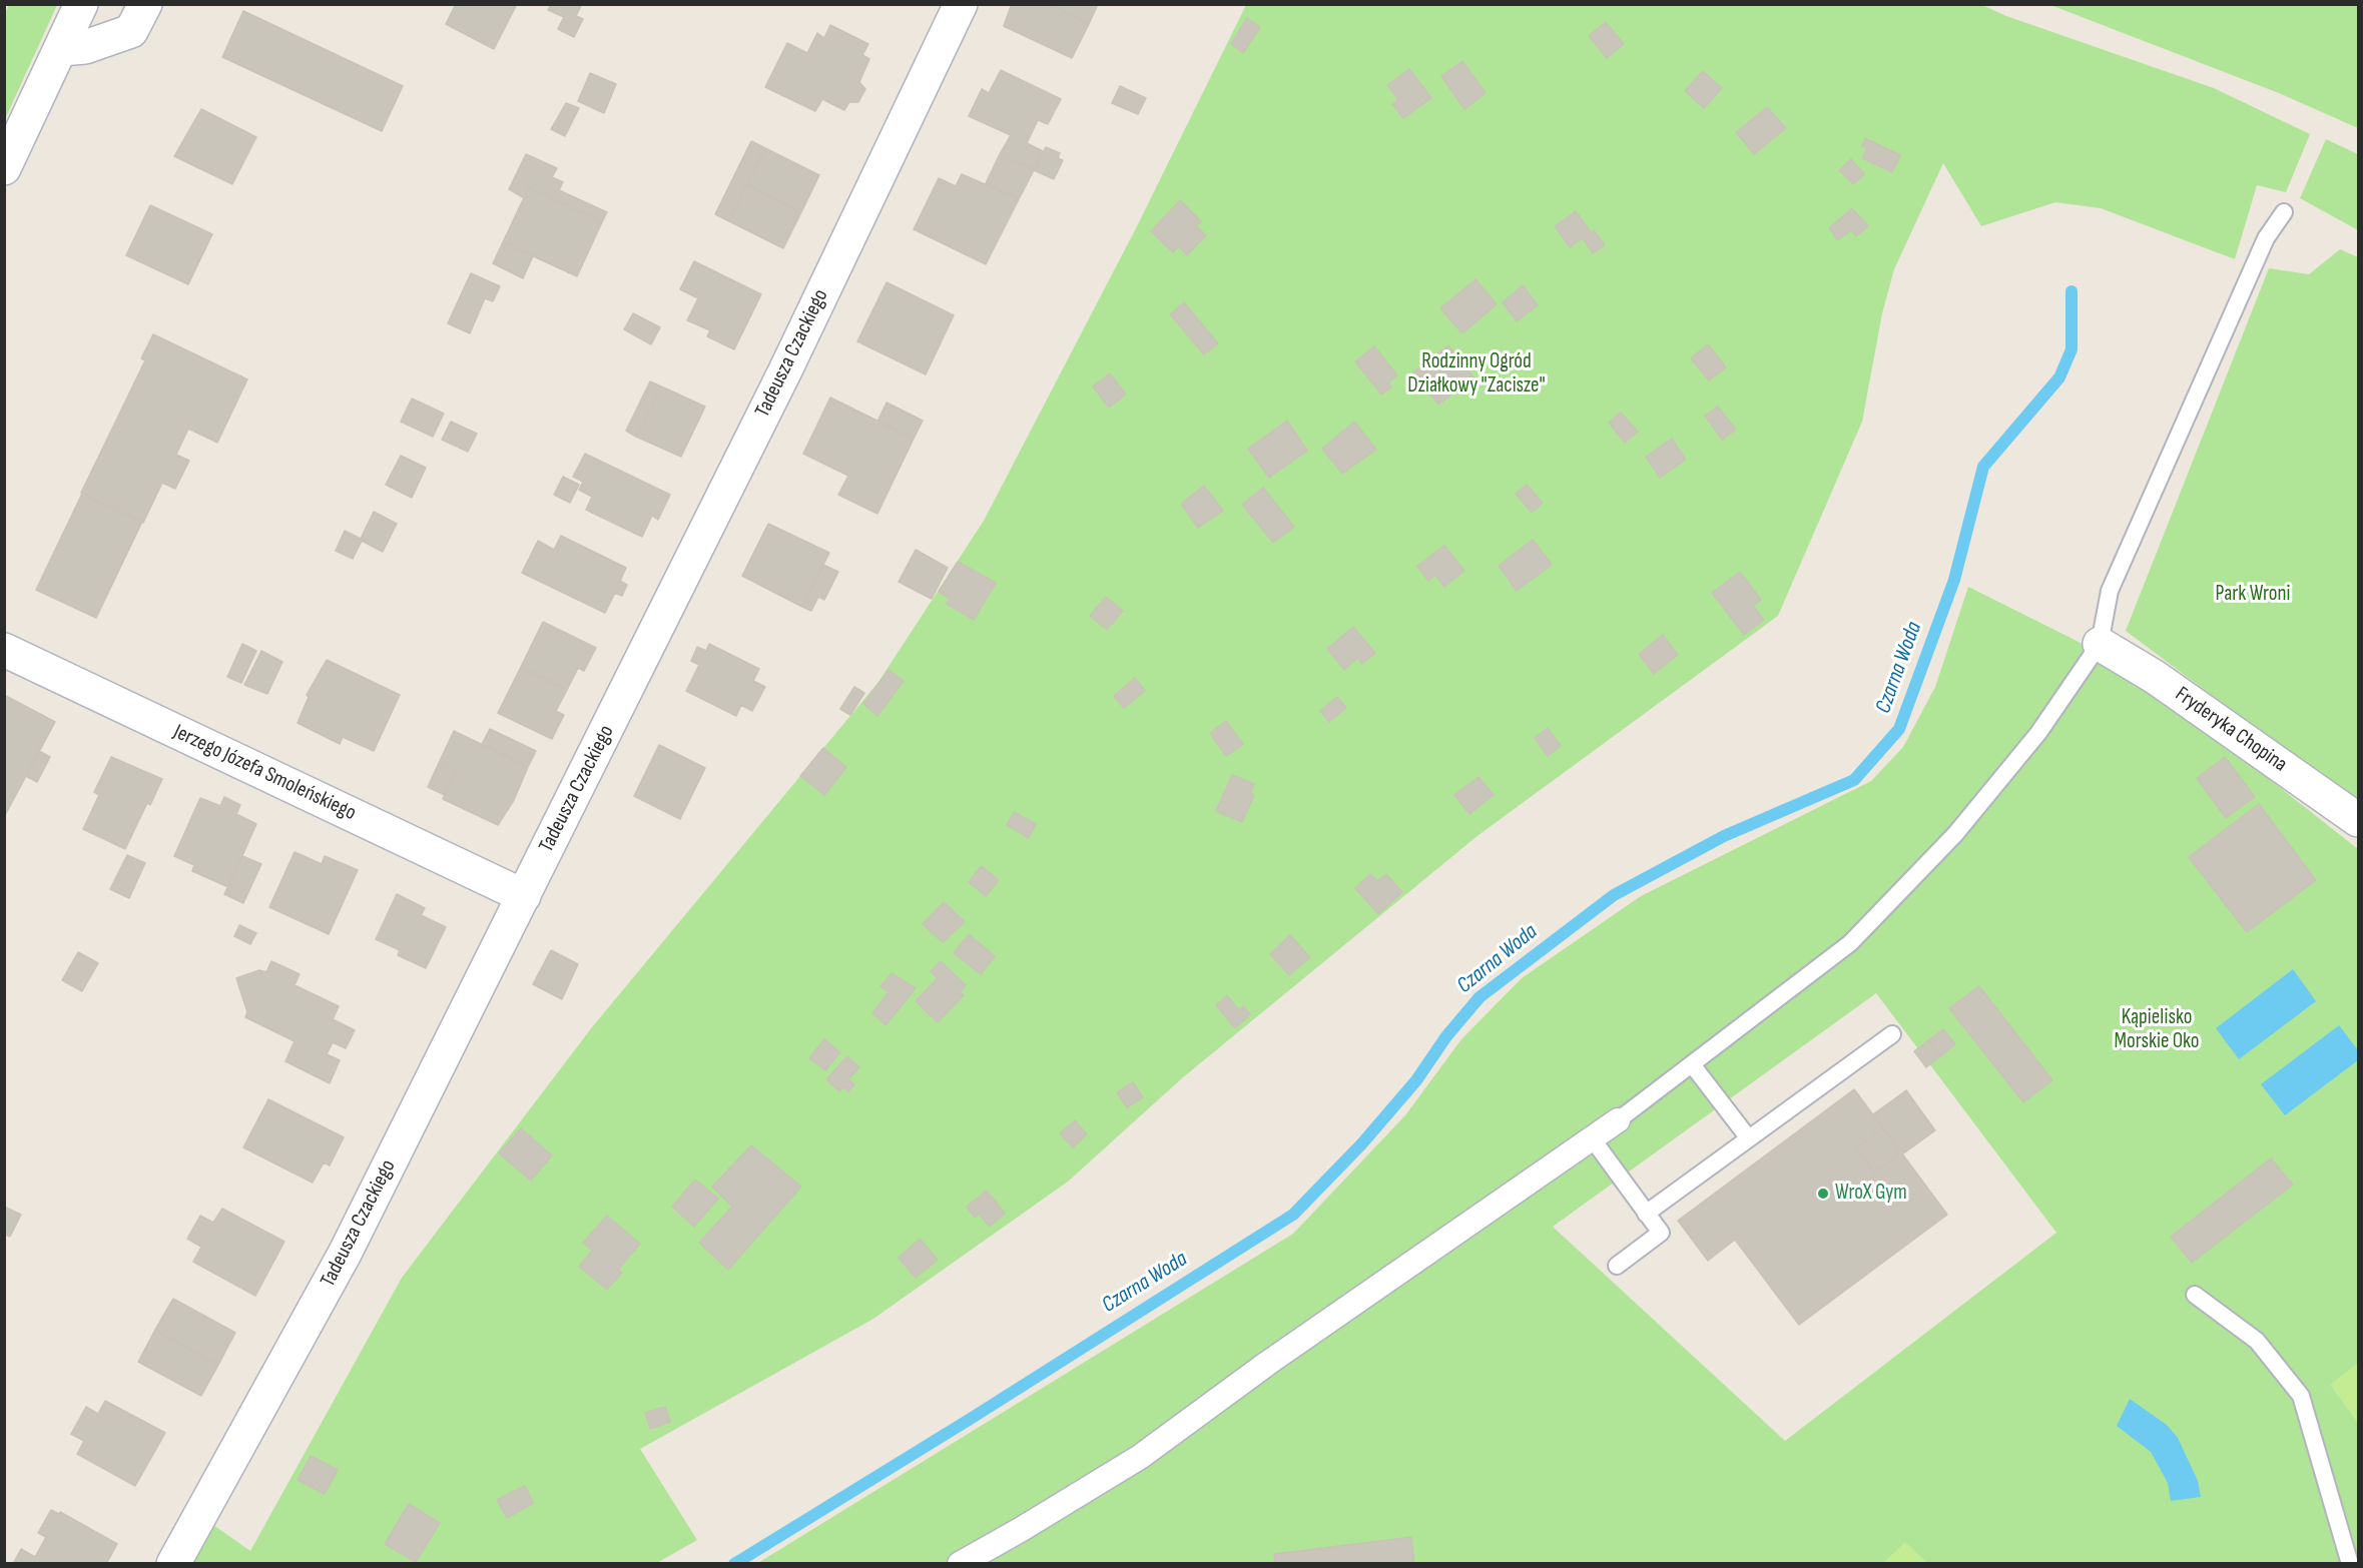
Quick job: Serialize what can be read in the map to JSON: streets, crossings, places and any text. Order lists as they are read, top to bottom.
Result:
{
  "streets": {
    "street": ["Tadeusza Czackiego", "Fryderyka Chopina", "Jerzego Józefa Smoleńskiego"]
  },
  "crossings": [
    ["Tadeusza Czackiego", "Jerzego Józefa Smoleńskiego"]
  ],
  "water": ["Czarna Woda"],
  "parks": ["Rodzinny Ogród Działkowy \"Zacisze\"", "Park Wroni", "Kąpielisko Morskie Oko"],
  "places": ["WroX Gym"]
}
